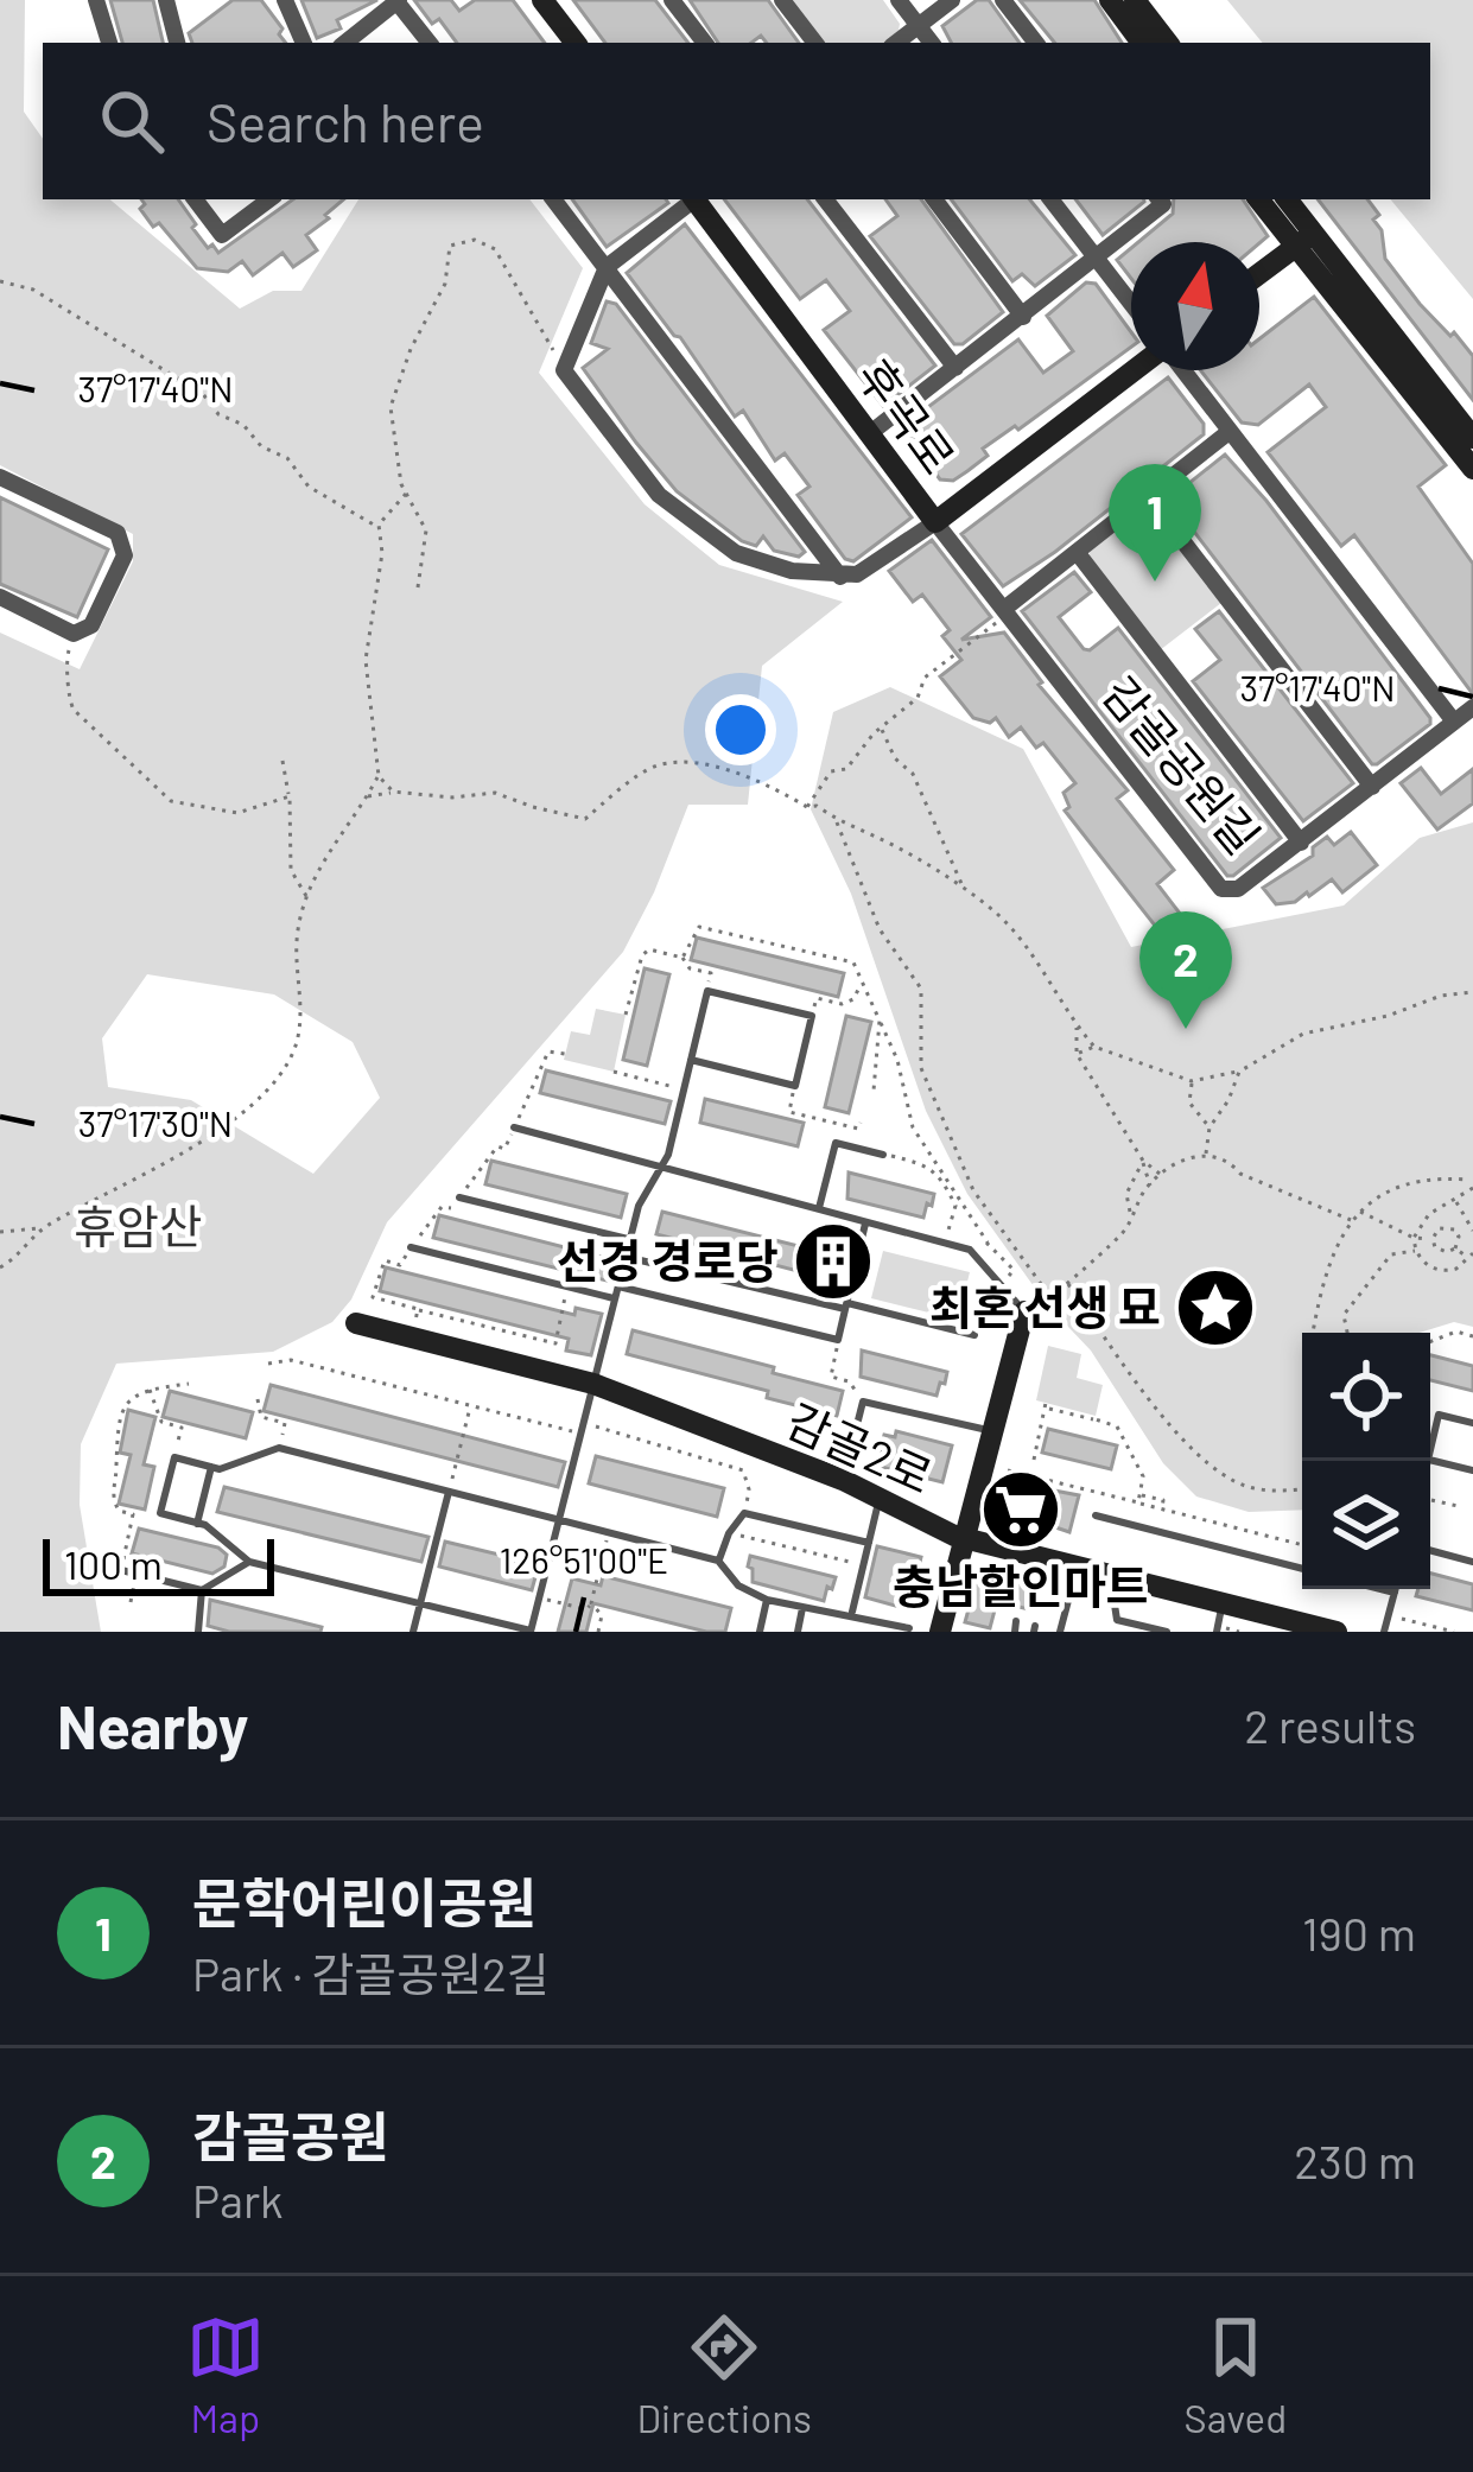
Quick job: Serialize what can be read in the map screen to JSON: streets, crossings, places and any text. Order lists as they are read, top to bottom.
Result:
{
  "streets": {
    "street": ["후곡로", "감골공원길", "감골2로"]
  },
  "crossings": [
    ["후곡로", "감골공원길"]
  ],
  "parks": ["휴암산"],
  "places": {
    "building": ["선경 경로당"],
    "place": ["최혼 선생 묘"],
    "supermarket": ["충남할인마트"]
  },
  "scale_bar": "100 m",
  "north": "top",
  "page": {
    "search": "Search here",
    "pins": ["1", "2"],
    "scale": "100 m",
    "heading": ["Nearby", "2 results"],
    "list": [
      {
        "mark": "1",
        "name": "문학어린이공원",
        "note": "Park · 감골공원2길",
        "value": "190 m"
      },
      {
        "mark": "2",
        "name": "감골공원",
        "note": "Park",
        "value": "230 m"
      }
    ],
    "nav": ["Map", "Directions", "Saved"]
  },
  "coordinates": ["37°17'40\"N", "37°17'30\"N", "126°51'00\"E"]
}
